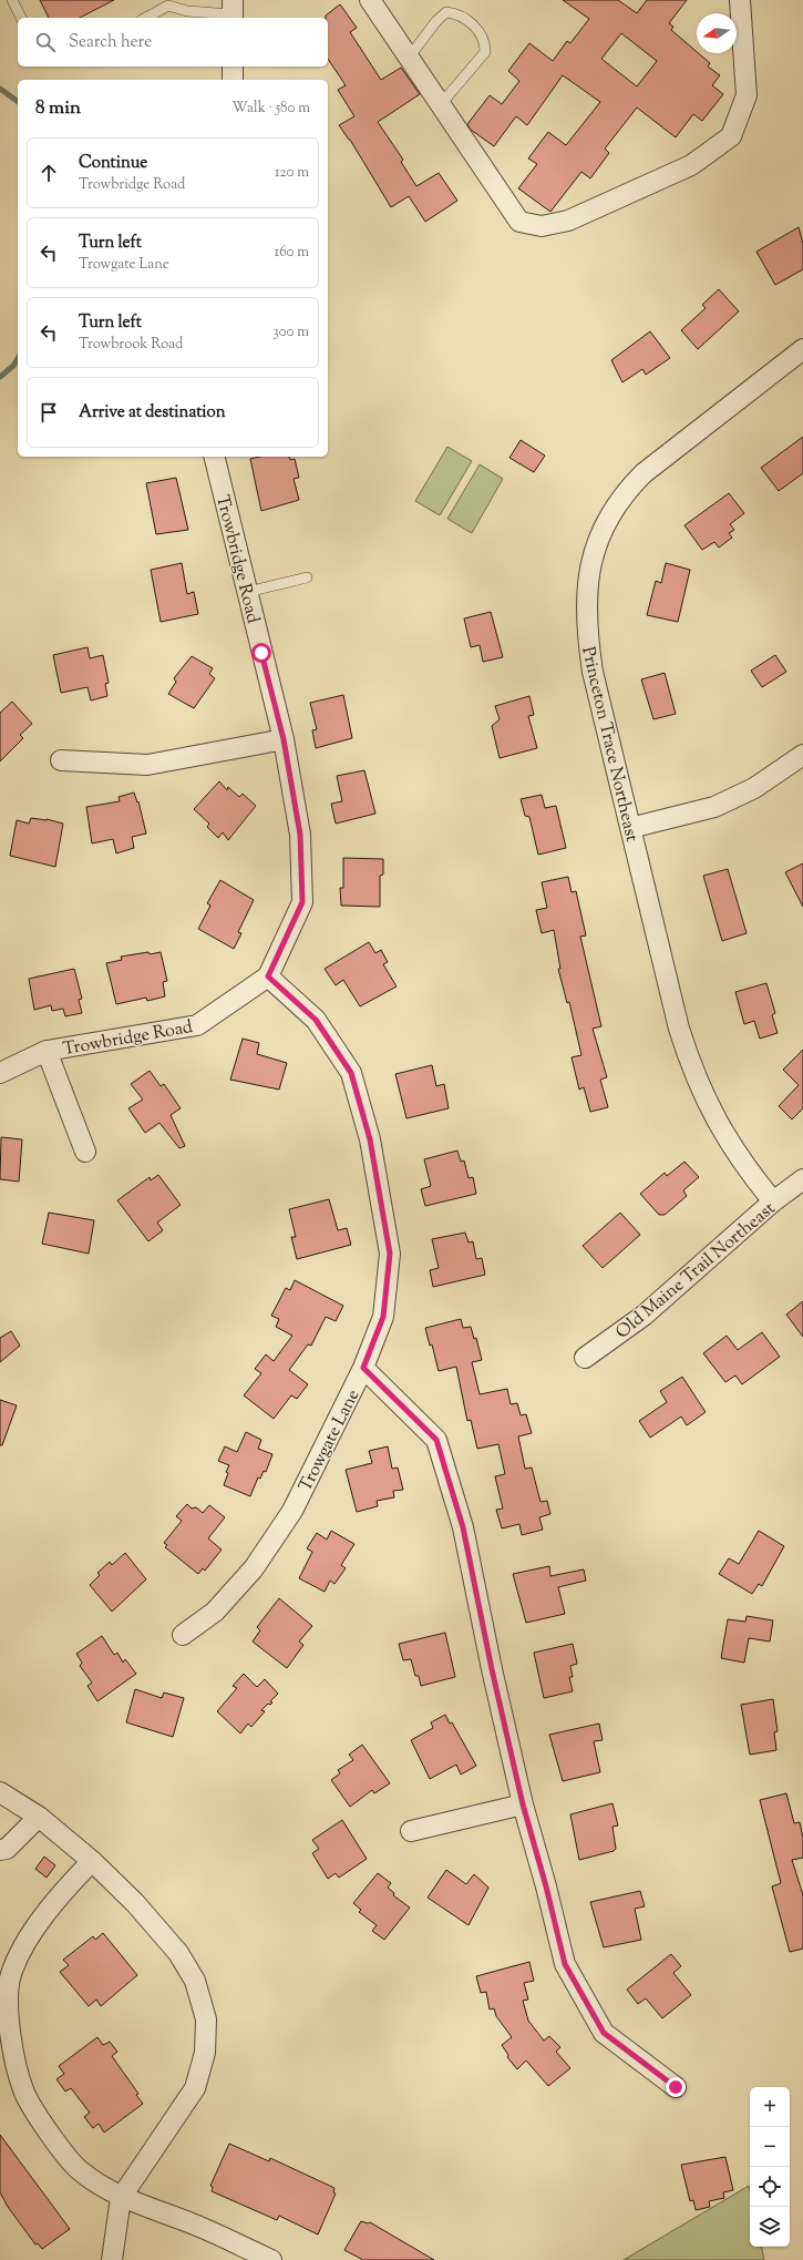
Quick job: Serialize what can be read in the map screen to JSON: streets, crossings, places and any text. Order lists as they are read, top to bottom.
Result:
{
  "streets": {
    "street": [
      "Trowbridge Road",
      "Princeton Trace Northeast",
      "Old Maine Trail Northeast",
      "Trowgate Lane"
    ]
  },
  "crossings": [
    ["Trowbridge Road", "Trowgate Lane"],
    ["Princeton Trace Northeast", "Old Maine Trail Northeast"]
  ],
  "north": "left",
  "page": {
    "search": "Search here",
    "heading": ["8 min", "Walk · 580 m"],
    "list": [
      ["Continue", "Trowbridge Road", "120 m"],
      ["Turn left", "Trowgate Lane", "160 m"],
      ["Turn left", "Trowbrook Road", "300 m"],
      "Arrive at destination"
    ],
    "map_buttons": ["+", "−"]
  }
}
